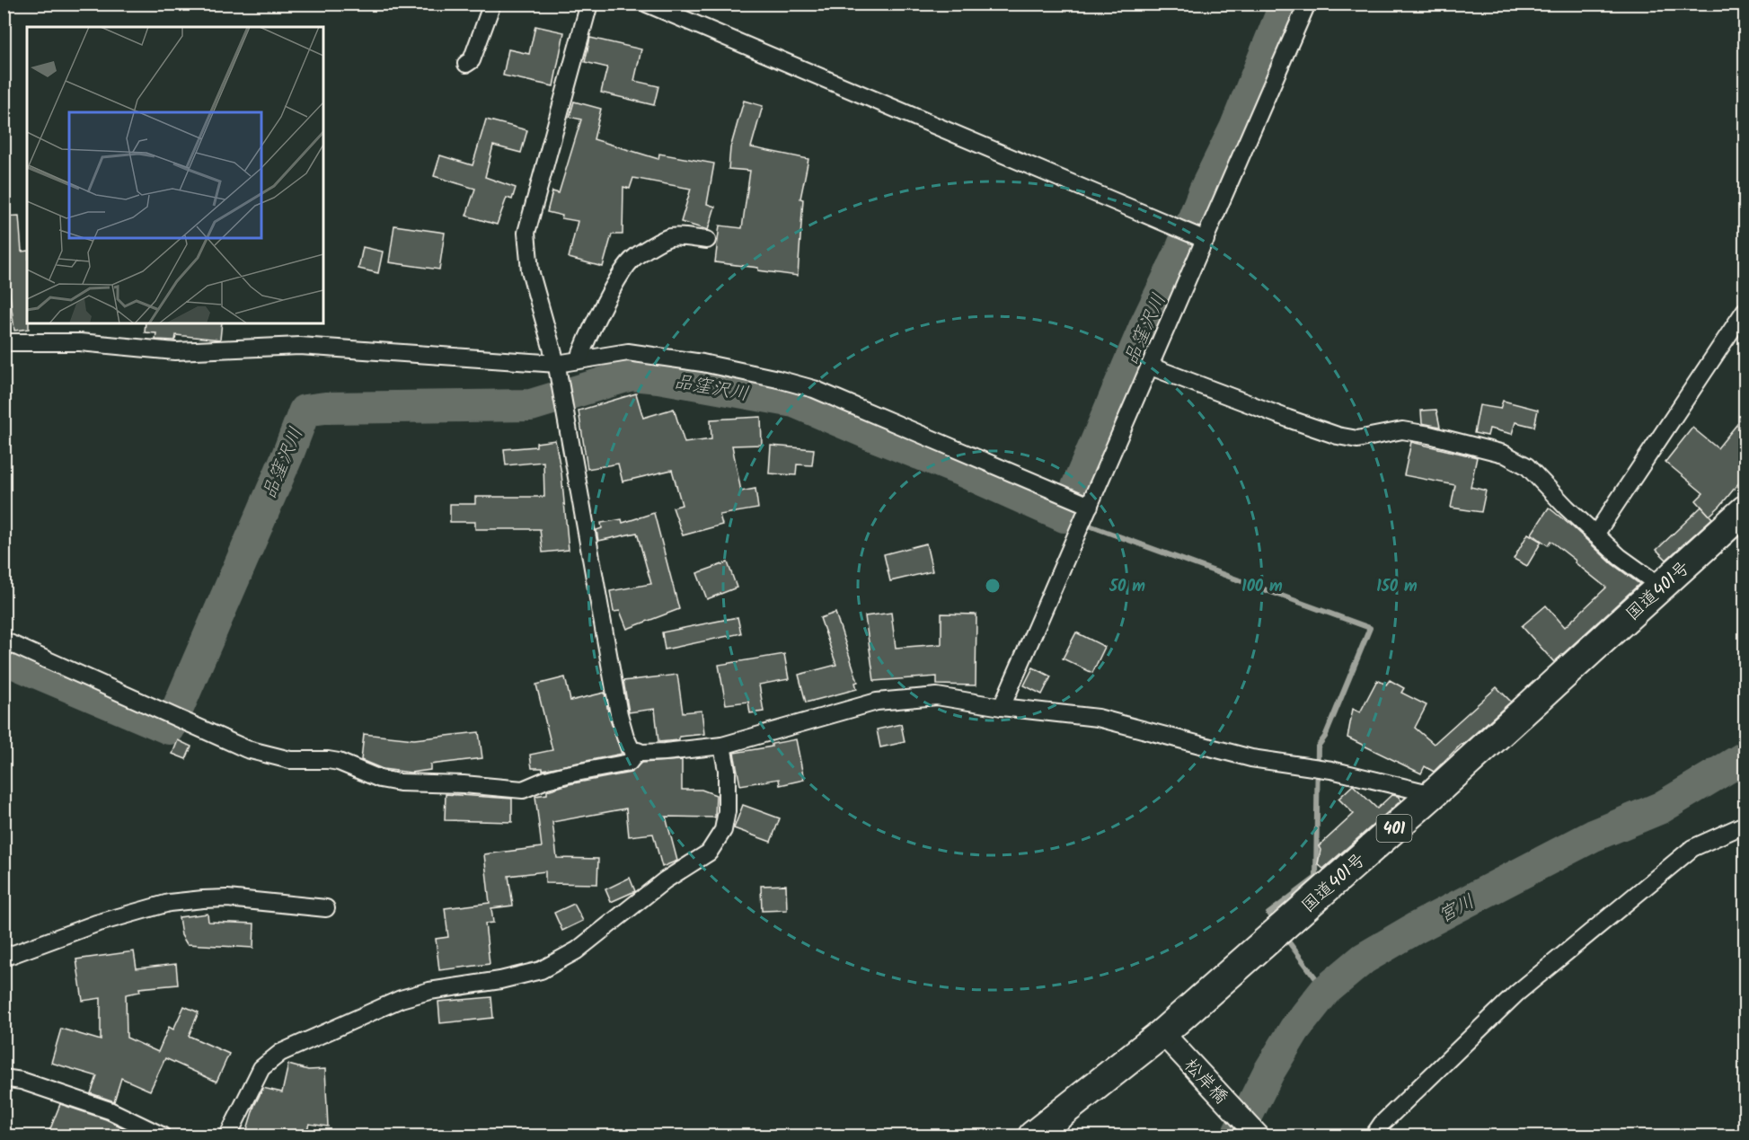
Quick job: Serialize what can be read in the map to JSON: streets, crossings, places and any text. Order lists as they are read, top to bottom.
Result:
{
  "streets": {
    "highway": ["国道401号", "401"],
    "main road": ["松岸橋"]
  },
  "crossings": [
    ["国道401号", "松岸橋"]
  ],
  "water": ["品窪沢川", "宮川"],
  "rings": ["50 m", "100 m", "150 m"]
}
